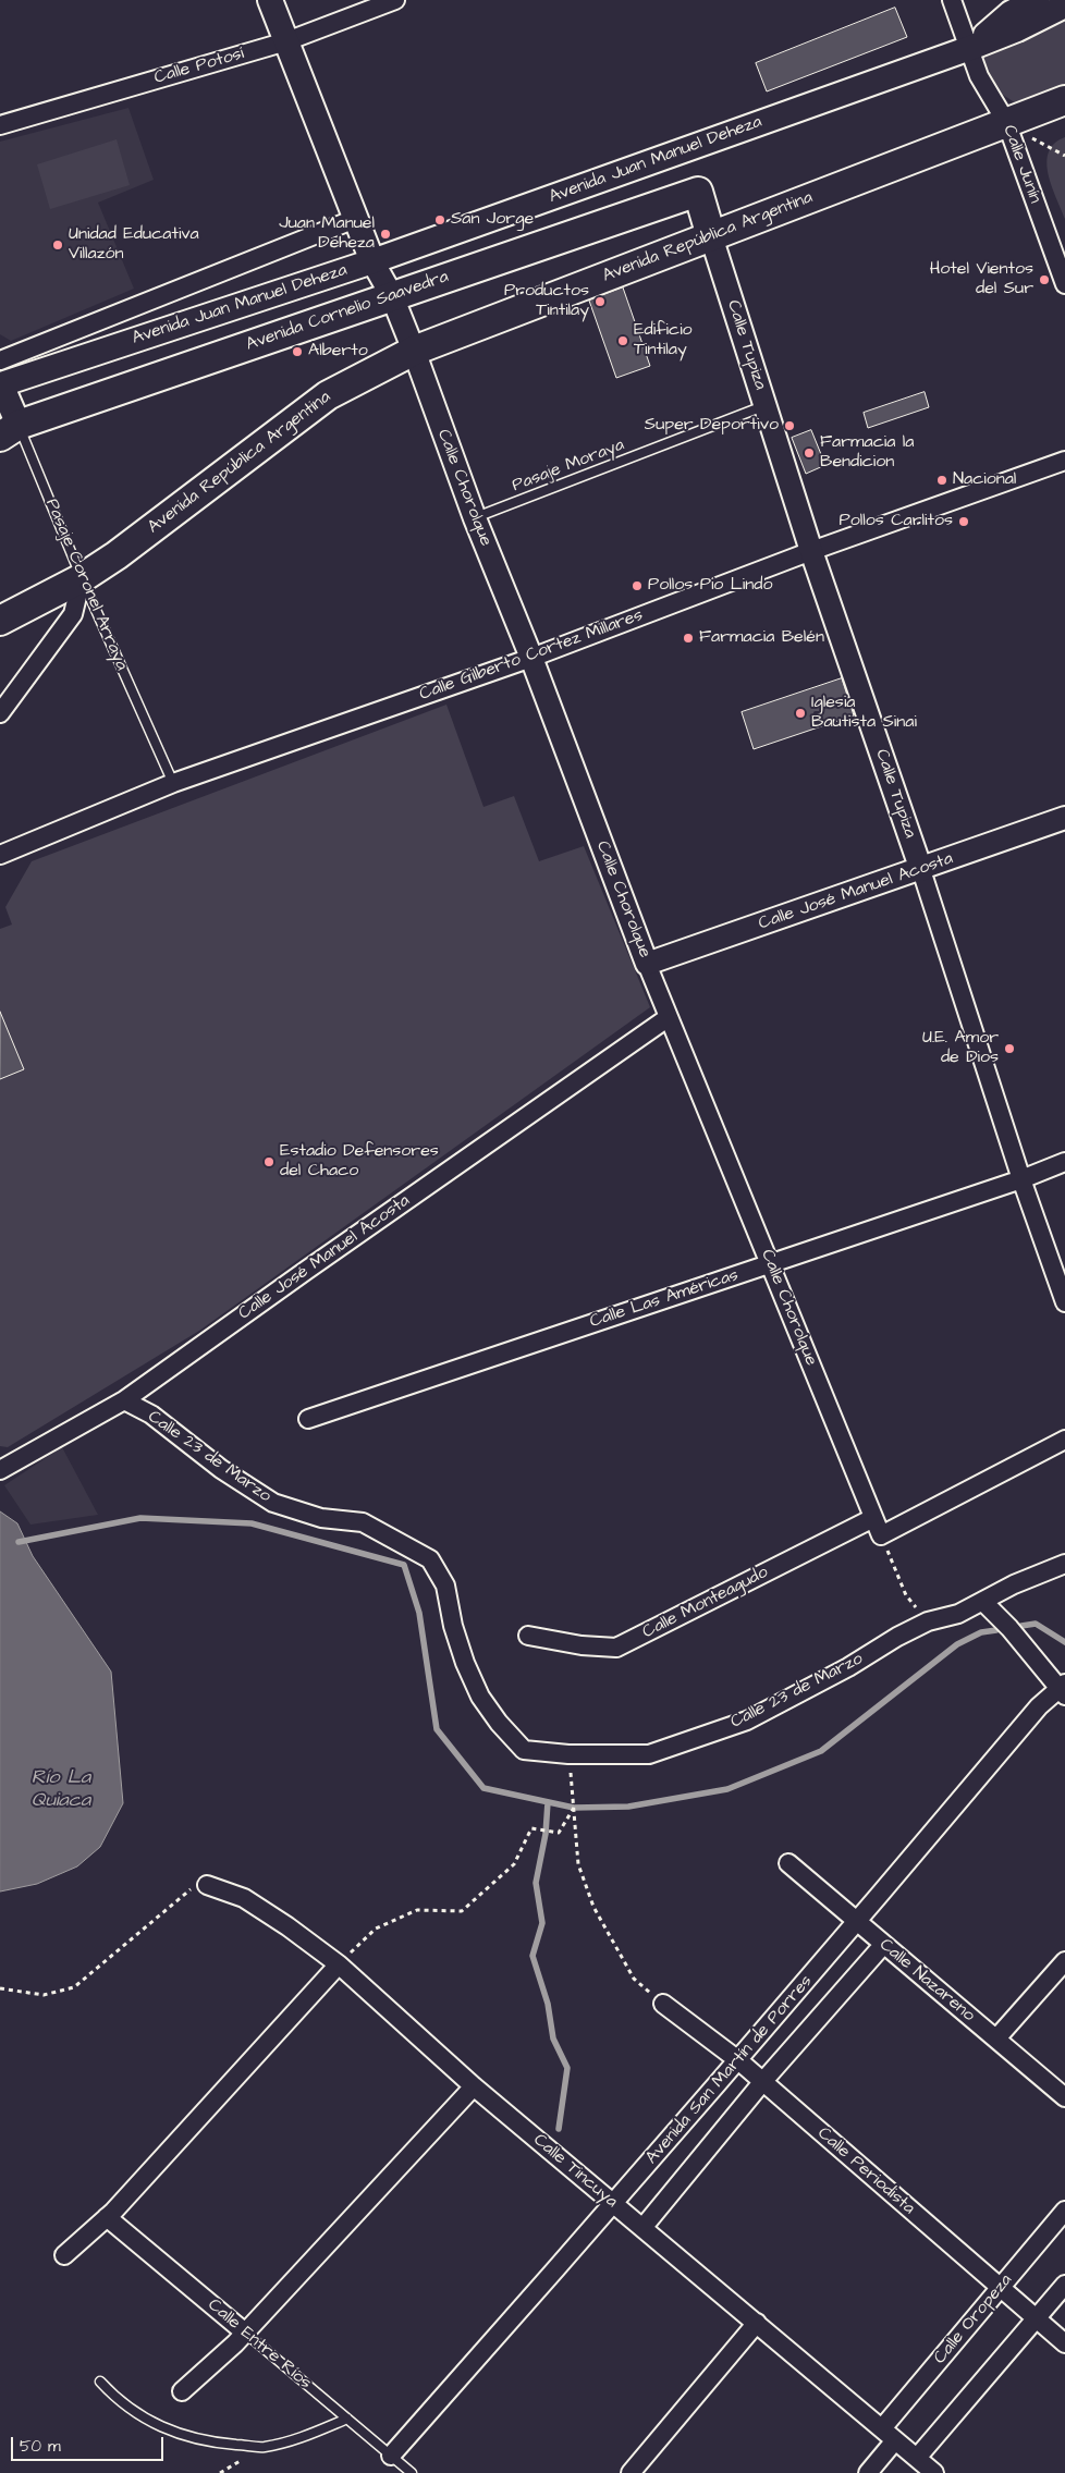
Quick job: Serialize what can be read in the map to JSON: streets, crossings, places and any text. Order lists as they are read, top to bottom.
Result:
{
  "streets": {
    "highway": ["Avenida República Argentina", "Avenida Cornelio Saavedra", "Calle Tupiza"],
    "main road": ["Avenida Juan Manuel Deheza", "Pasaje Coronel Arraya"],
    "street": [
      "Calle Potosí",
      "Calle Junín",
      "Calle Chorolque",
      "Calle Gilberto Cortez Millares",
      "Calle José Manuel Acosta",
      "Calle Las Américas",
      "Calle 23 de Marzo",
      "Calle Monteagudo",
      "Calle Nazareno",
      "Avenida San Martín de Porres",
      "Calle Tincuya",
      "Calle Periodista",
      "Calle Oropeza",
      "Calle Entre Ríos"
    ],
    "lane": ["Pasaje Moraya"]
  },
  "crossings": [
    ["Avenida Juan Manuel Deheza", "Calle Junín"],
    ["Avenida Juan Manuel Deheza", "Calle Chorolque"],
    ["Avenida Juan Manuel Deheza", "Pasaje Coronel Arraya"],
    ["Calle Junín", "Avenida República Argentina"],
    ["Avenida República Argentina", "Calle Tupiza"],
    ["Avenida República Argentina", "Calle Chorolque"],
    ["Avenida República Argentina", "Pasaje Coronel Arraya"],
    ["Avenida Cornelio Saavedra", "Calle Tupiza"],
    ["Avenida Cornelio Saavedra", "Calle Chorolque"],
    ["Avenida Cornelio Saavedra", "Pasaje Coronel Arraya"],
    ["Calle Tupiza", "Pasaje Moraya"],
    ["Calle Tupiza", "Calle Gilberto Cortez Millares"],
    ["Calle Tupiza", "Calle José Manuel Acosta"],
    ["Calle Tupiza", "Calle Las Américas"],
    ["Pasaje Moraya", "Calle Chorolque"],
    ["Calle Chorolque", "Calle Gilberto Cortez Millares"],
    ["Calle Chorolque", "Calle José Manuel Acosta"],
    ["Calle Chorolque", "Calle Las Américas"],
    ["Calle Chorolque", "Calle Monteagudo"],
    ["Pasaje Coronel Arraya", "Calle Gilberto Cortez Millares"],
    ["Calle José Manuel Acosta", "Calle 23 de Marzo"],
    ["Calle Nazareno", "Avenida San Martín de Porres"],
    ["Avenida San Martín de Porres", "Calle Tincuya"],
    ["Avenida San Martín de Porres", "Calle Periodista"],
    ["Avenida San Martín de Porres", "Calle Entre Ríos"],
    ["Calle Tincuya", "Calle Oropeza"],
    ["Calle Periodista", "Calle Oropeza"]
  ],
  "water": ["Río La Quiaca"],
  "places": [
    "San Jorge",
    "Juan Manuel Deheza",
    "Unidad Educativa Villazón",
    "Hotel Vientos del Sur",
    "Productos Tintilay",
    "Edificio Tintilay",
    "Alberto",
    "Super Deportivo",
    "Farmacia la Bendicion",
    "Nacional",
    "Pollos Carlitos",
    "Pollos Pio Lindo",
    "Farmacia Belén",
    "Iglesia Bautista Sinai",
    "U.E. Amor de Dios",
    "Estadio Defensores del Chaco"
  ],
  "scale_bar": "50 m"
}
